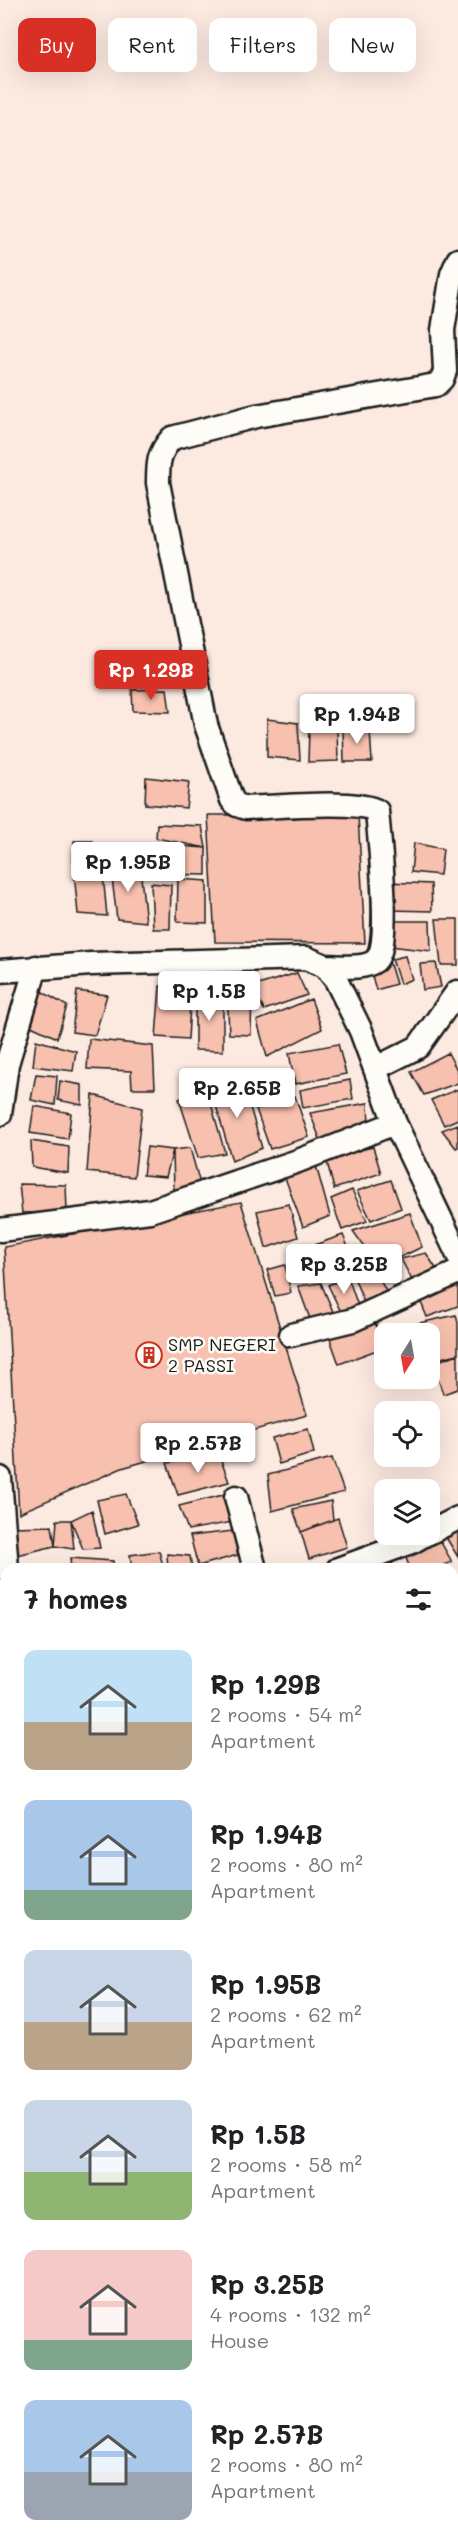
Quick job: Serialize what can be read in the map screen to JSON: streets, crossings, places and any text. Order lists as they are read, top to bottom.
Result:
{
  "places": {
    "building": ["SMP NEGERI 2 PASSI"]
  },
  "north": "bottom",
  "page": {
    "chip": [
      "Buy",
      "Rent",
      "Filters",
      "New"
    ],
    "price": [
      "Rp 1.29B",
      "Rp 1.94B",
      "Rp 1.95B",
      "Rp 1.5B",
      "Rp 2.65B",
      "Rp 3.25B",
      "Rp 2.57B"
    ],
    "heading": "7 homes",
    "list": [
      {
        "name": "Rp 1.29B",
        "note": "2 rooms · 54 m² · Apartment"
      },
      {
        "name": "Rp 1.94B",
        "note": "2 rooms · 80 m² · Apartment"
      },
      {
        "name": "Rp 1.95B",
        "note": "2 rooms · 62 m² · Apartment"
      },
      {
        "name": "Rp 1.5B",
        "note": "2 rooms · 58 m² · Apartment"
      },
      {
        "name": "Rp 3.25B",
        "note": "4 rooms · 132 m² · House"
      },
      {
        "name": "Rp 2.57B",
        "note": "2 rooms · 80 m² · Apartment"
      }
    ]
  }
}
